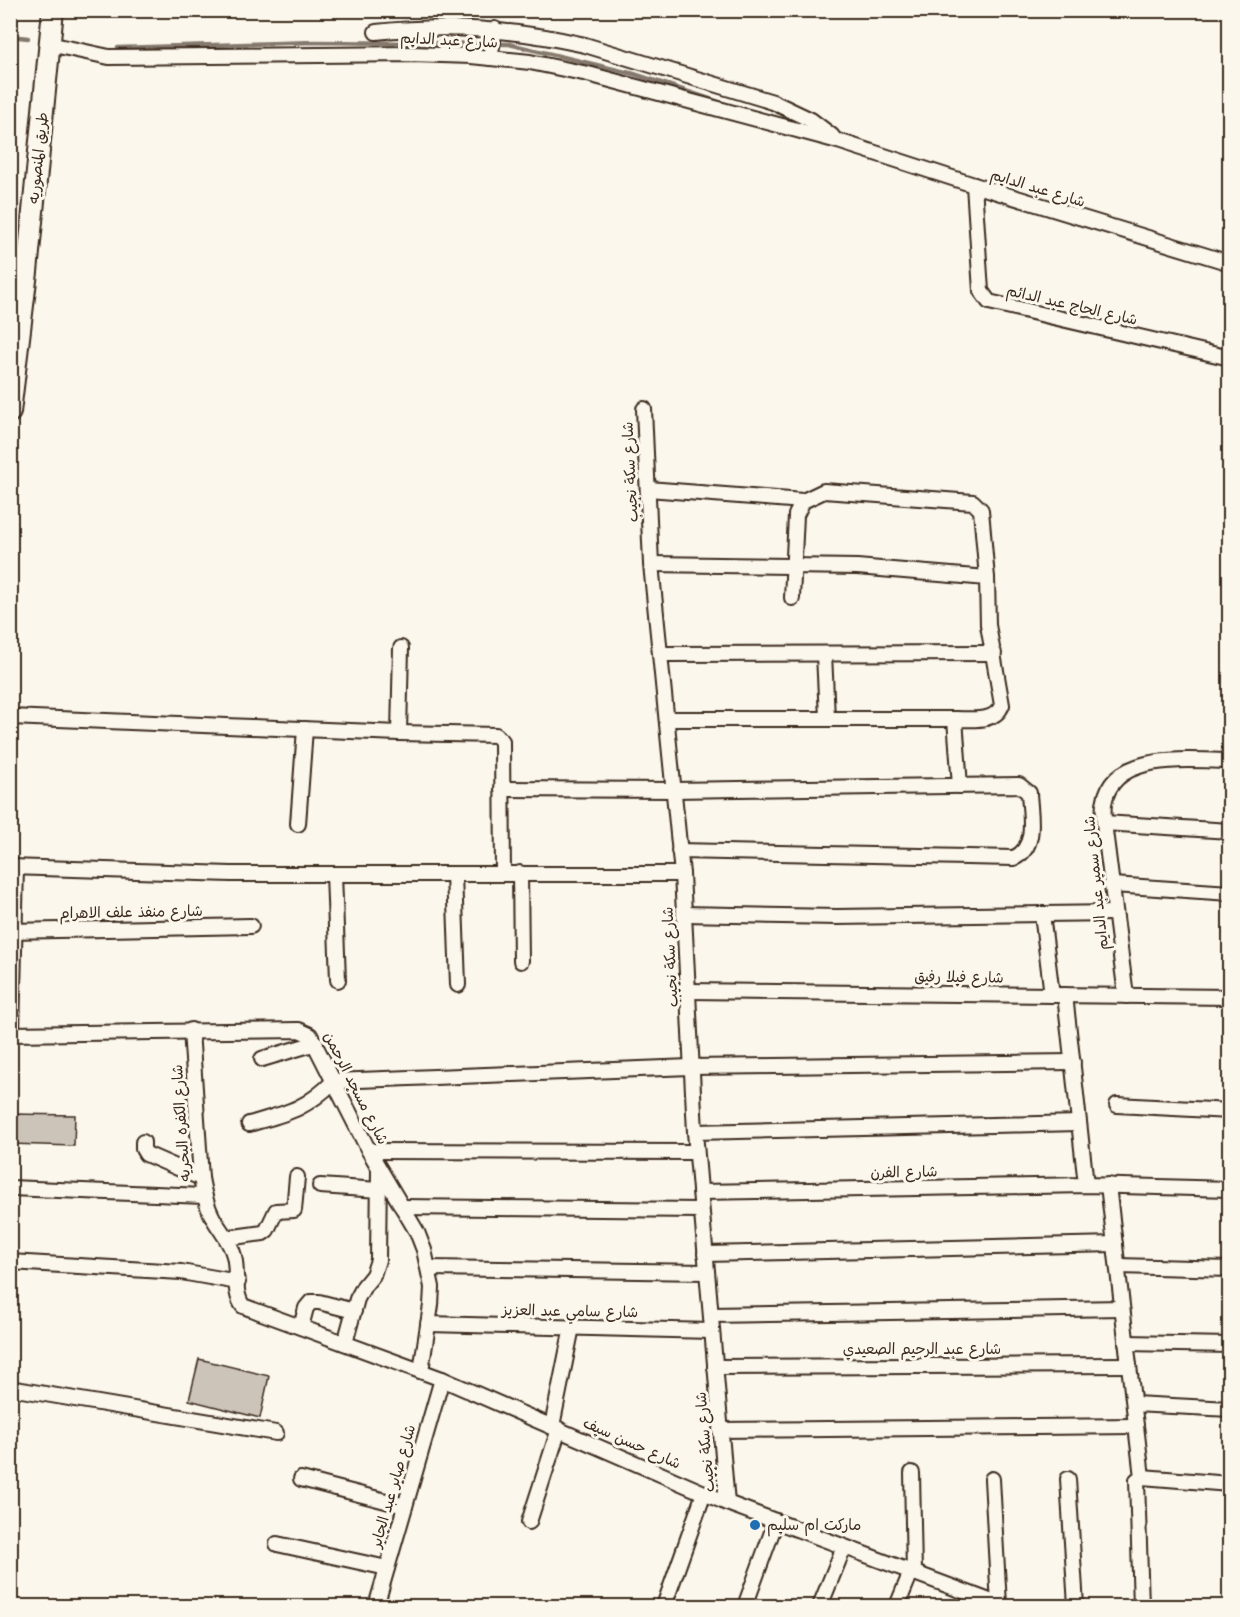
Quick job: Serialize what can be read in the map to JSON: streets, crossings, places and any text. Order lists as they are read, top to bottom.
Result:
{
  "streets": {
    "main road": ["طريق المنصوريه"],
    "street": [
      "شارع عبد الدايم",
      "شارع الحاج عبد الدائم",
      "شارع سكة نجيب",
      "شارع سمير عبد الدايم",
      "شارع منفذ علف الاهرام",
      "شارع فيلا رفيق",
      "شارع مسجد الرحمن",
      "شارع الكفره البحريه",
      "شارع الفرن",
      "شارع سامي عبد العزيز",
      "شارع عبد الرحيم الصعيدي",
      "شارع حسن سيف",
      "شارع صابر عبد الجابر"
    ]
  },
  "crossings": [
    ["شارع عبد الدايم", "طريق المنصوريه"],
    ["شارع عبد الدايم", "شارع الحاج عبد الدائم"],
    ["شارع سكة نجيب", "شارع فيلا رفيق"],
    ["شارع سكة نجيب", "شارع الفرن"],
    ["شارع سكة نجيب", "شارع سامي عبد العزيز"],
    ["شارع سكة نجيب", "شارع عبد الرحيم الصعيدي"],
    ["شارع سكة نجيب", "شارع حسن سيف"],
    ["شارع سمير عبد الدايم", "شارع فيلا رفيق"],
    ["شارع مسجد الرحمن", "شارع الكفره البحريه"],
    ["شارع مسجد الرحمن", "شارع سامي عبد العزيز"],
    ["شارع مسجد الرحمن", "شارع حسن سيف"],
    ["شارع الكفره البحريه", "شارع حسن سيف"],
    ["شارع حسن سيف", "شارع صابر عبد الجابر"]
  ],
  "places": ["ماركت ام سليم"]
}
